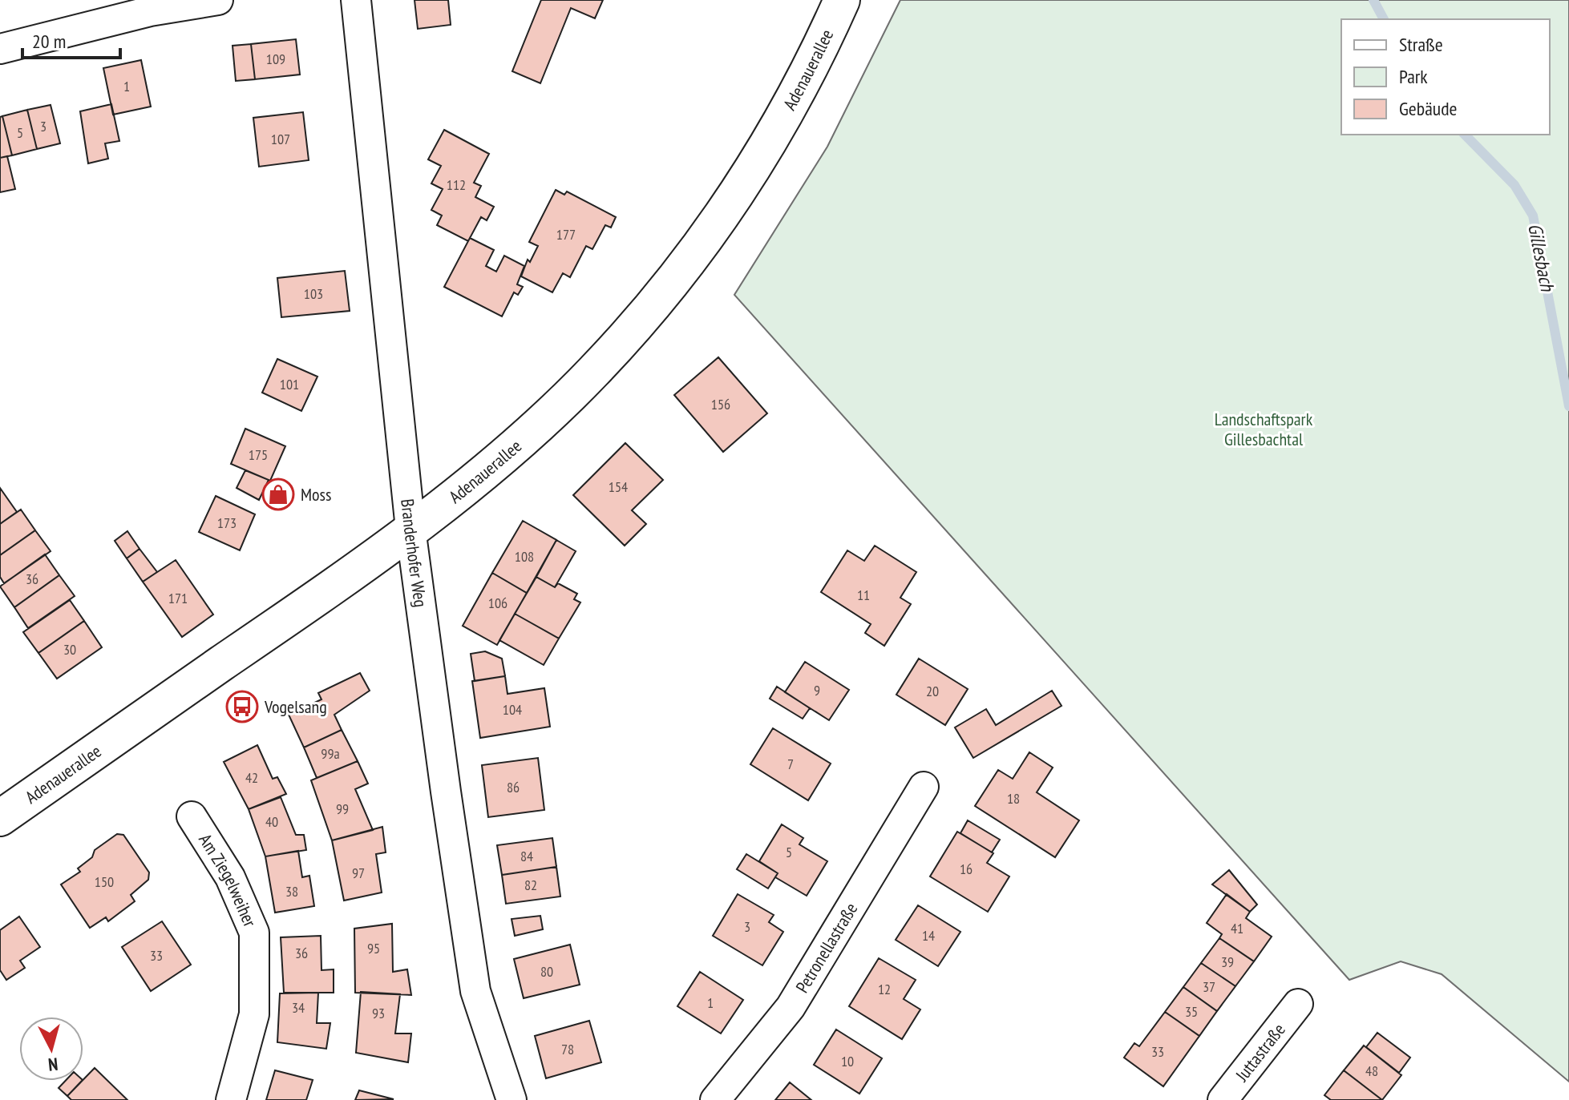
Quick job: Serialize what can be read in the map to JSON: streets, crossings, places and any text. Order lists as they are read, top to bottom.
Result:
{
  "streets": {
    "main road": ["Adenauerallee"],
    "street": [
      "Branderhofer Weg",
      "Am Ziegelweiher",
      "Petronellastraße",
      "Juttastraße"
    ]
  },
  "crossings": [
    ["Adenauerallee", "Branderhofer Weg"]
  ],
  "water": ["Gillesbach"],
  "parks": ["Landschaftspark Gillesbachtal"],
  "places": {
    "shop": ["Moss"],
    "bus stop": ["Vogelsang"]
  },
  "house_numbers": [
    "109",
    "1",
    "3",
    "5",
    "107",
    "112",
    "177",
    "103",
    "101",
    "156",
    "175",
    "154",
    "173",
    "108",
    "36",
    "11",
    "171",
    "106",
    "30",
    "9",
    "20",
    "104",
    "99a",
    "7",
    "42",
    "86",
    "18",
    "99",
    "40",
    "5",
    "84",
    "16",
    "97",
    "150",
    "82",
    "38",
    "3",
    "41",
    "14",
    "95",
    "36",
    "33",
    "39",
    "80",
    "37",
    "12",
    "1",
    "34",
    "35",
    "93",
    "78",
    "33",
    "10",
    "48"
  ],
  "legend": ["Straße", "Park", "Gebäude"],
  "scale_bar": "20 m",
  "north": "bottom"
}
